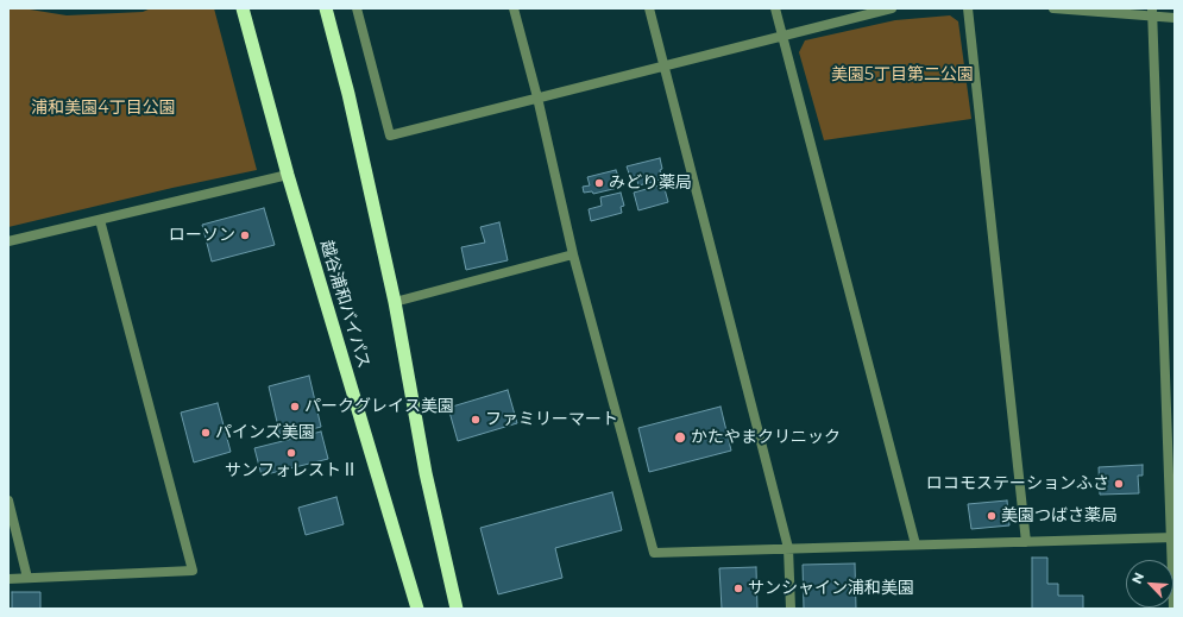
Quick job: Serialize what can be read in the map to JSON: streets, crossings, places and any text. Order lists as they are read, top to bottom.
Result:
{
  "streets": {
    "highway": ["越谷浦和バイパス"]
  },
  "parks": ["美園5丁目第二公園", "浦和美園4丁目公園"],
  "places": [
    "みどり薬局",
    "ローソン",
    "パークグレイス美園",
    "ファミリーマート",
    "パインズ美園",
    "かたやまクリニック",
    "サンフォレストⅡ",
    "ロコモステーションふさ",
    "美園つばさ薬局",
    "サンシャイン浦和美園"
  ],
  "north": "top left"
}
